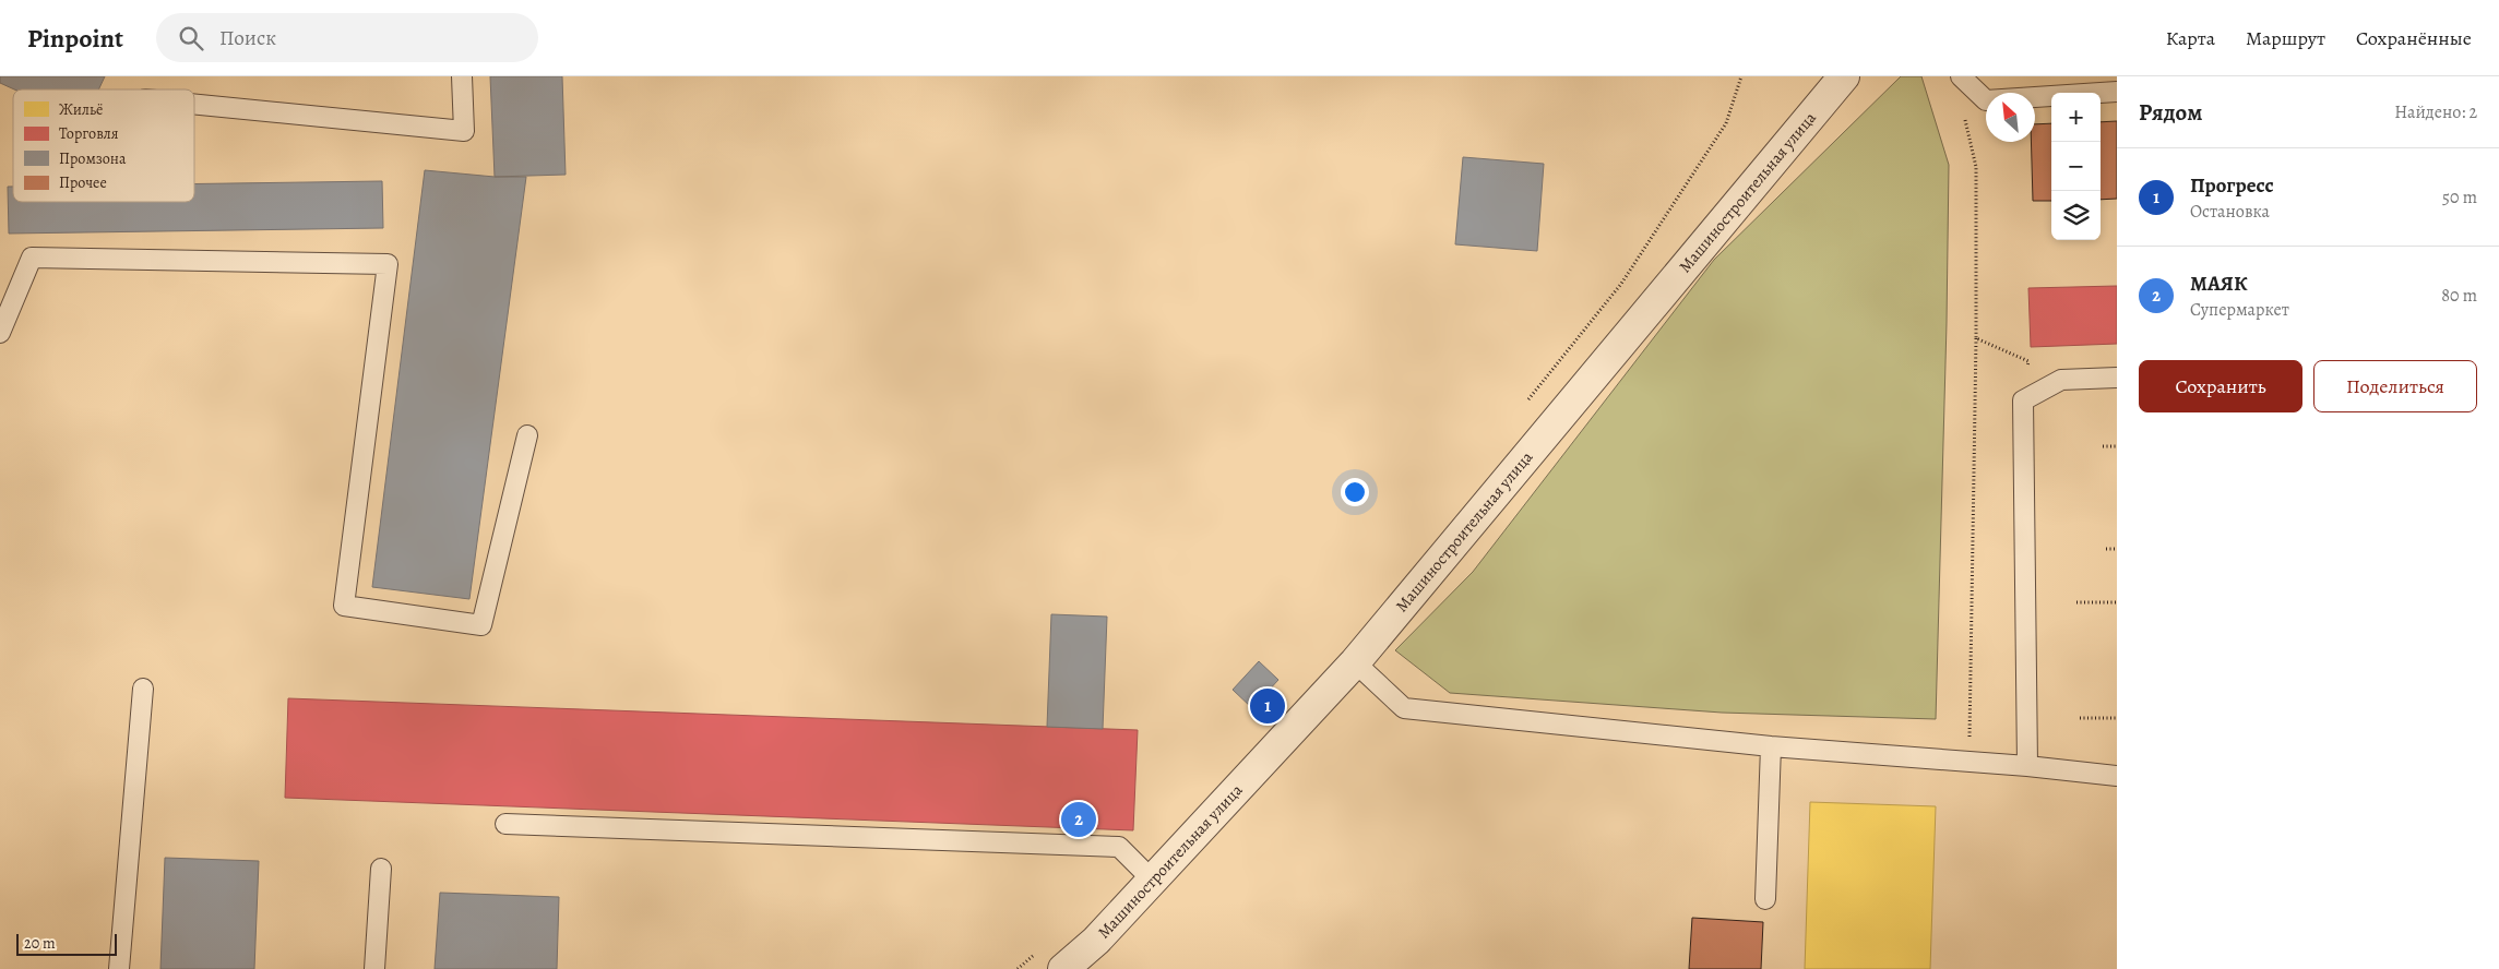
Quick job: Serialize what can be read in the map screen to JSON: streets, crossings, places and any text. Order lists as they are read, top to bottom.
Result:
{
  "streets": {
    "street": ["Машиностроительная улица"]
  },
  "legend": [
    "Жильё",
    "Торговля",
    "Промзона",
    "Прочее"
  ],
  "scale_bar": "20 m",
  "north": "top left",
  "page": {
    "header": "Pinpoint",
    "search": "Поиск",
    "nav": ["Карта", "Маршрут", "Сохранённые"],
    "heading": ["Рядом", "Найдено: 2"],
    "map_buttons": ["+", "−"],
    "list": [
      {
        "mark": "1",
        "name": "Прогресс",
        "note": "Остановка",
        "value": "50 m"
      },
      {
        "mark": "2",
        "name": "МАЯК",
        "note": "Супермаркет",
        "value": "80 m"
      }
    ],
    "buttons": ["Сохранить", "Поделиться"],
    "pins": ["1", "2"],
    "scale": "20 m"
  }
}
